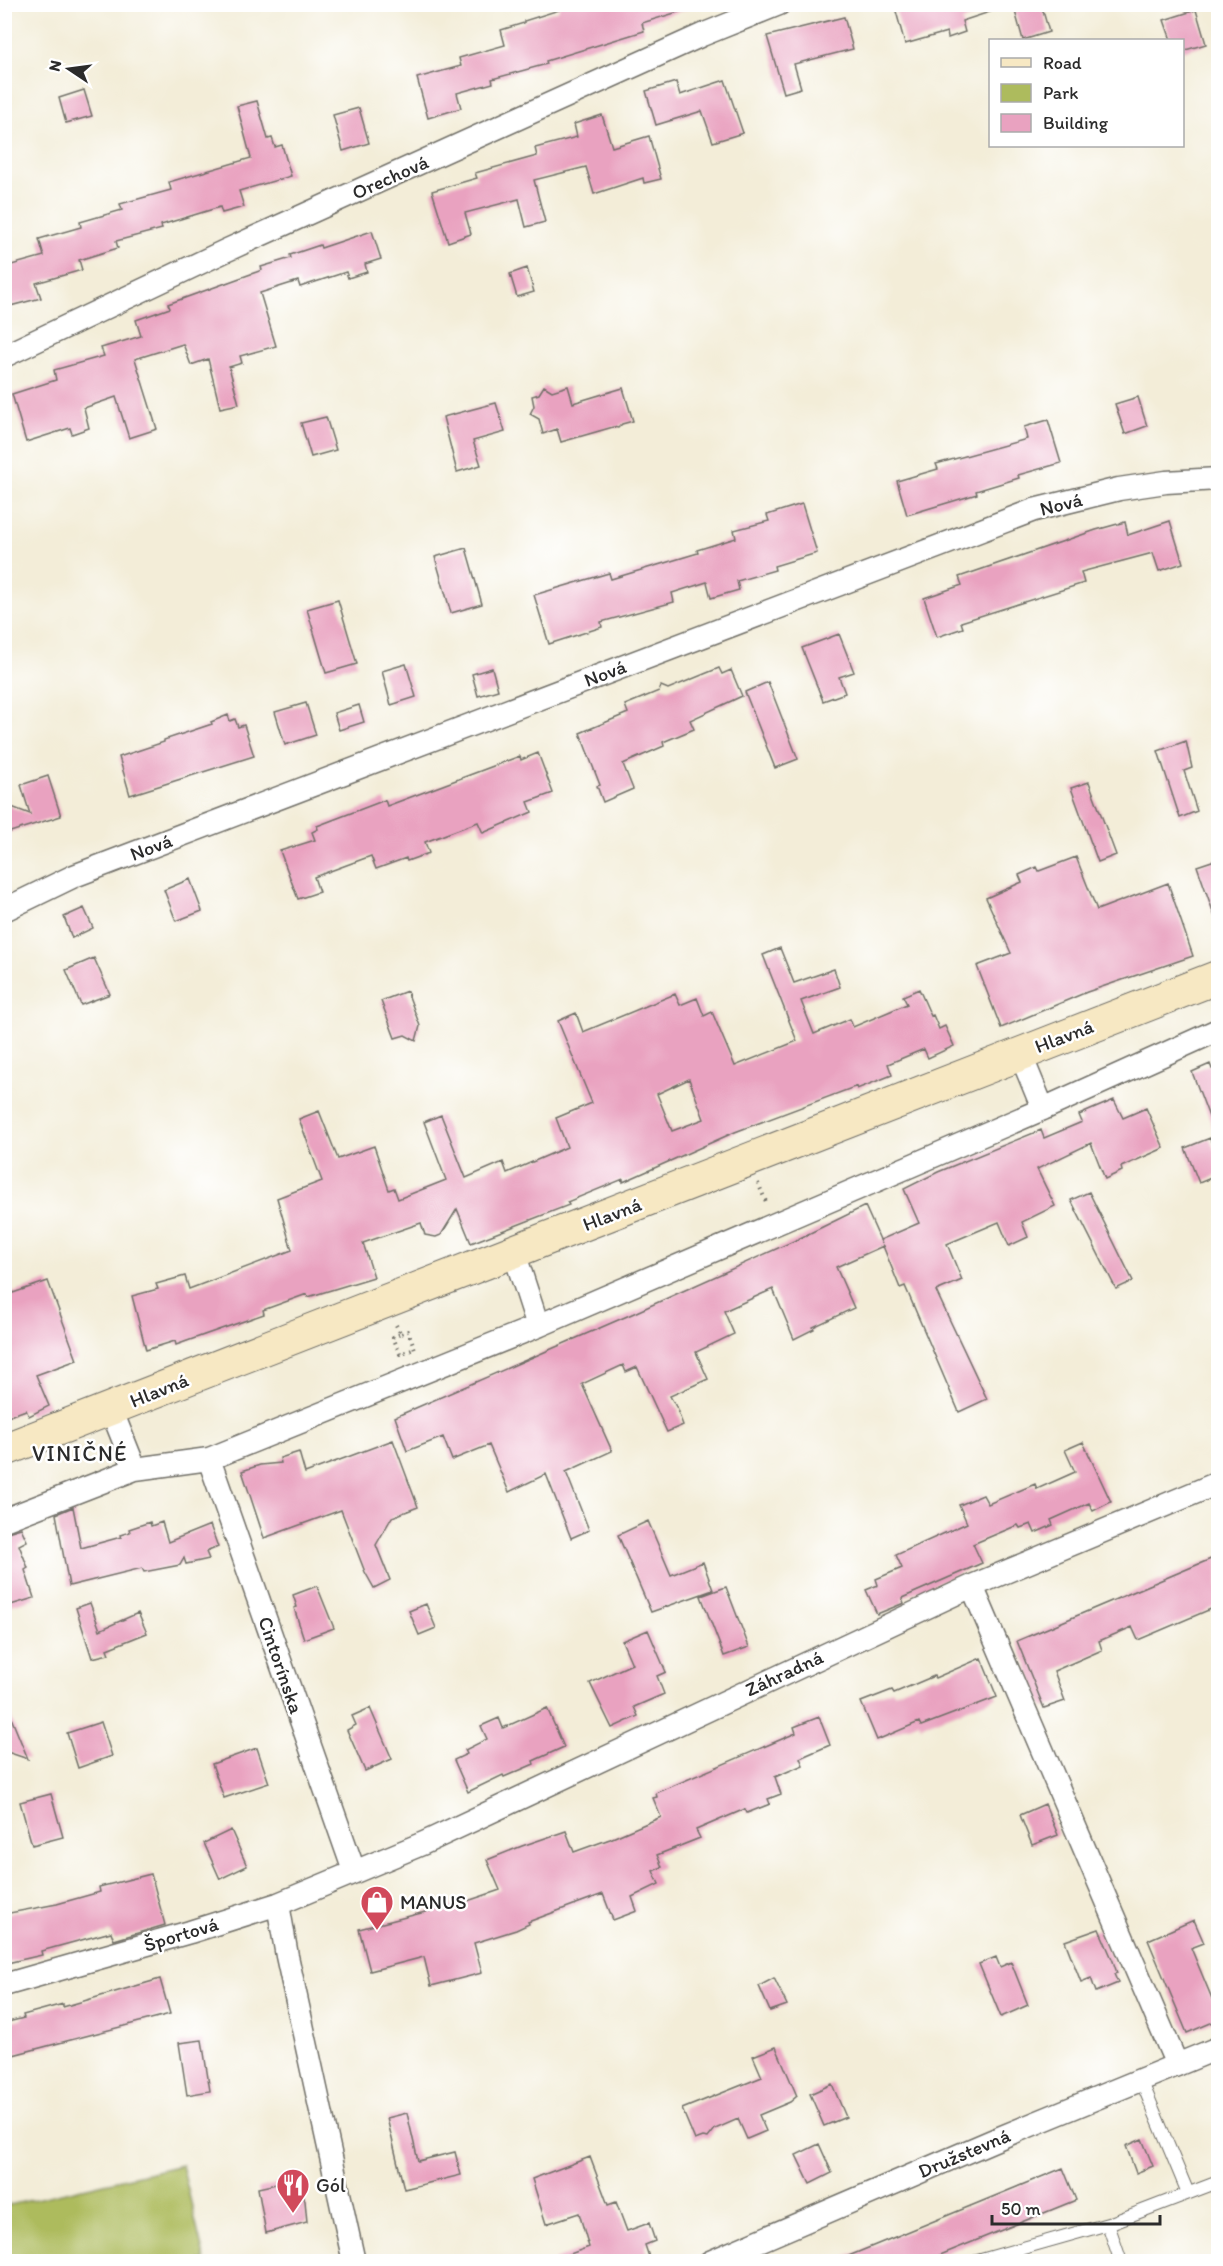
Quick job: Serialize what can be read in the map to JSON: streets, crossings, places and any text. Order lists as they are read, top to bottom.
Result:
{
  "streets": {
    "main road": ["Hlavná"],
    "street": [
      "Orechová",
      "Nová",
      "Cintorínska",
      "Záhradná",
      "Športová",
      "Družstevná"
    ]
  },
  "crossings": [
    ["Cintorínska", "Záhradná"],
    ["Cintorínska", "Športová"],
    ["Záhradná", "Športová"]
  ],
  "districts": ["VINIČNÉ"],
  "places": {
    "shop": ["MANUS"],
    "restaurant": ["Gól"]
  },
  "legend": ["Road", "Park", "Building"],
  "scale_bar": "50 m",
  "north": "left"
}
